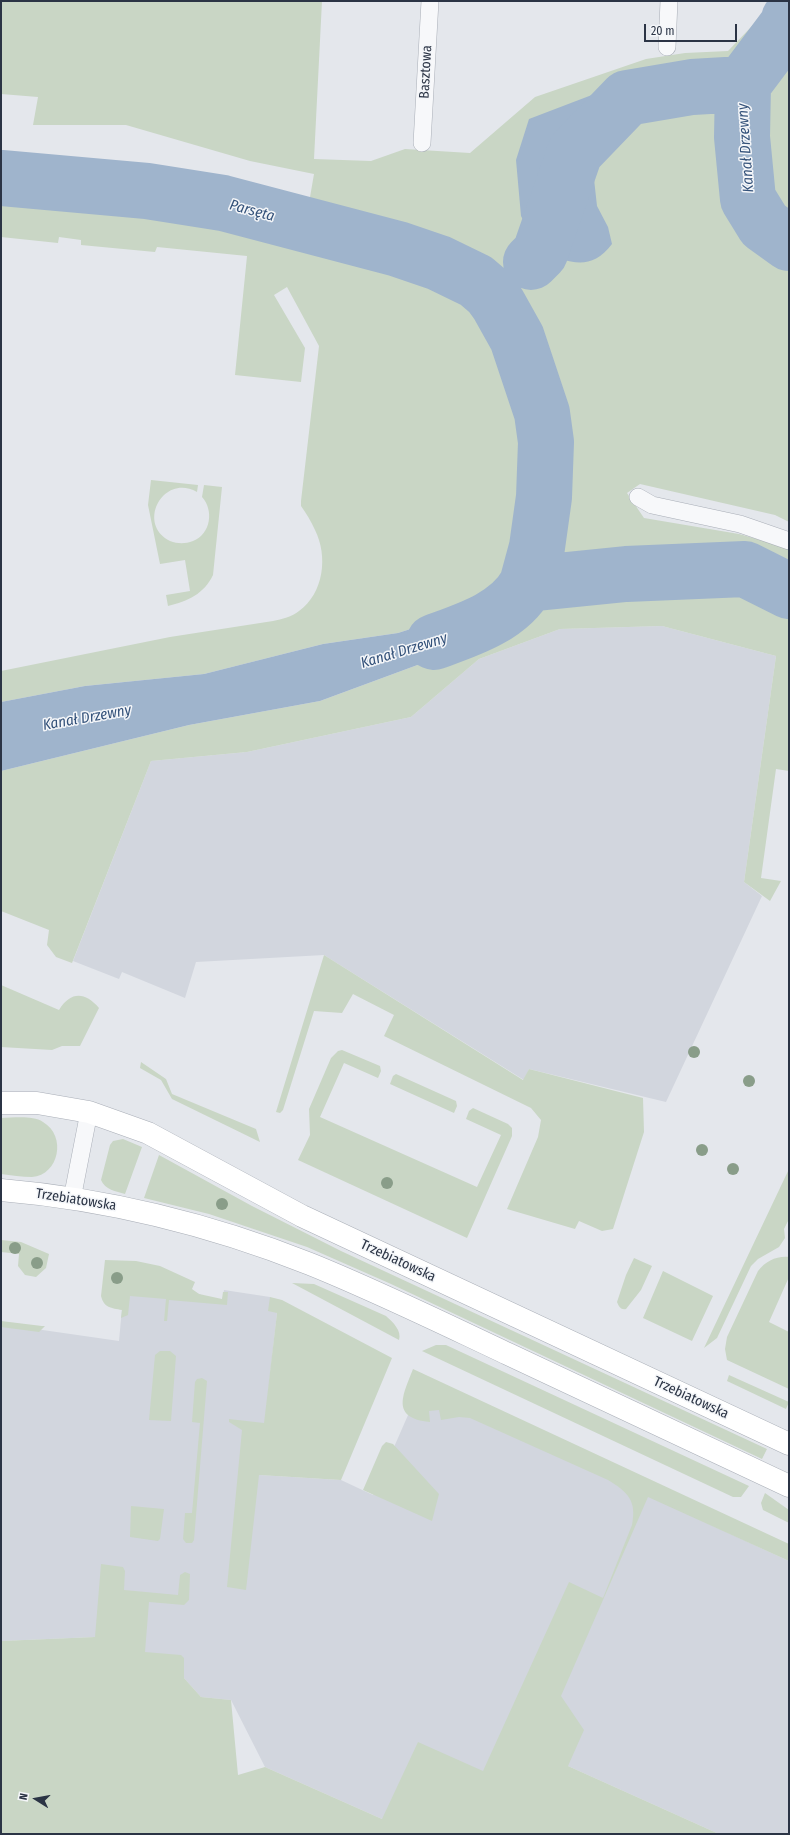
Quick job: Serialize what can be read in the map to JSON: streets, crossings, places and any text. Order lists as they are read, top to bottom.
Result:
{
  "streets": {
    "street": ["Trzebiatowska"],
    "lane": ["Basztowa"]
  },
  "water": ["Kanał Drzewny", "Parsęta"],
  "scale_bar": "20 m",
  "north": "left"
}
